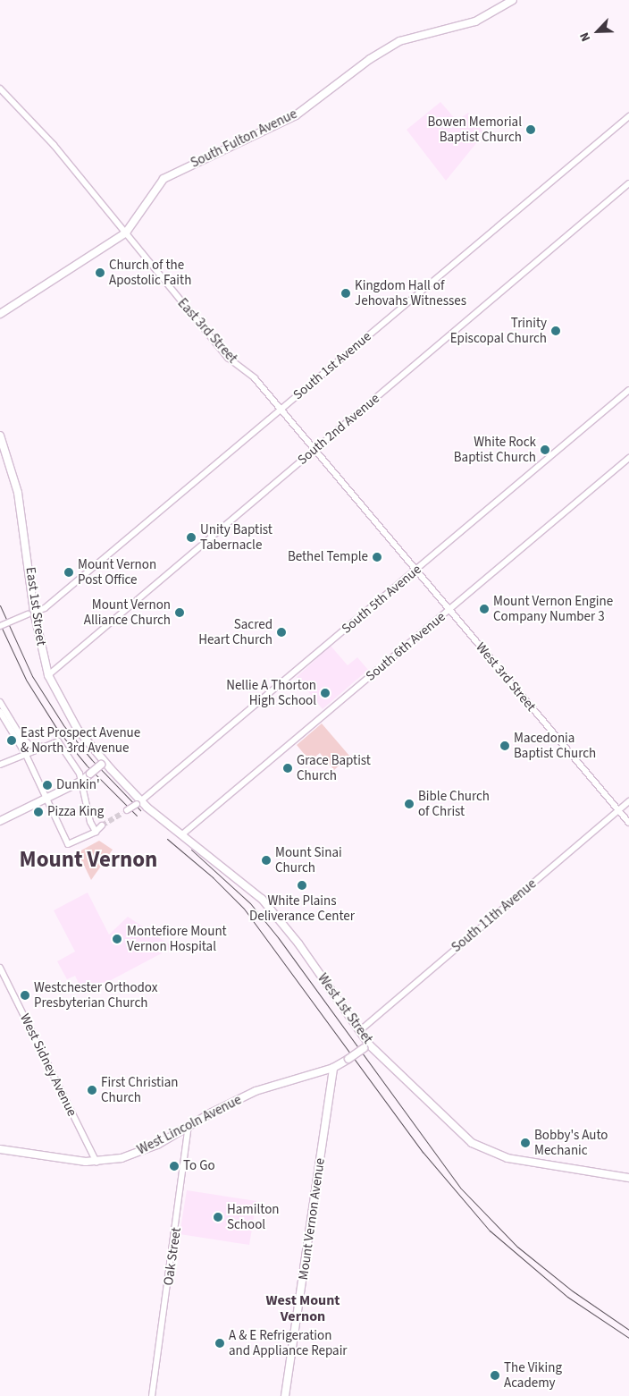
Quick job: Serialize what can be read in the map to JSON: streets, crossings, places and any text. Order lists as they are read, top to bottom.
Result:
{
  "streets": {
    "main road": [
      "South Fulton Avenue",
      "East 1st Street",
      "West 1st Street",
      "West Lincoln Avenue",
      "Mount Vernon Avenue"
    ],
    "street": [
      "East 3rd Street",
      "South 1st Avenue",
      "South 2nd Avenue",
      "South 5th Avenue",
      "South 6th Avenue",
      "West 3rd Street",
      "South 11th Avenue",
      "West Sidney Avenue",
      "Oak Street"
    ]
  },
  "crossings": [
    ["South Fulton Avenue", "East 3rd Street"],
    ["East 3rd Street", "South 1st Avenue"],
    ["East 3rd Street", "South 2nd Avenue"],
    ["East 3rd Street", "West 3rd Street"],
    ["South 1st Avenue", "East 1st Street"],
    ["South 2nd Avenue", "East 1st Street"],
    ["South 5th Avenue", "West 3rd Street"],
    ["South 5th Avenue", "West 1st Street"],
    ["East 1st Street", "West 1st Street"],
    ["South 6th Avenue", "West 3rd Street"],
    ["South 6th Avenue", "West 1st Street"],
    ["West 3rd Street", "South 11th Avenue"],
    ["South 11th Avenue", "West 1st Street"],
    ["West 1st Street", "West Lincoln Avenue"],
    ["West Sidney Avenue", "West Lincoln Avenue"],
    ["West Lincoln Avenue", "Mount Vernon Avenue"],
    ["West Lincoln Avenue", "Oak Street"]
  ],
  "districts": ["Mount Vernon", "West Mount Vernon"],
  "places": [
    "Bowen Memorial Baptist Church",
    "Church of the Apostolic Faith",
    "Kingdom Hall of Jehovahs Witnesses",
    "Trinity Episcopal Church",
    "White Rock Baptist Church",
    "Unity Baptist Tabernacle",
    "Bethel Temple",
    "Mount Vernon Post Office",
    "Mount Vernon Engine Company Number 3",
    "Mount Vernon Alliance Church",
    "Sacred Heart Church",
    "Nellie A Thorton High School",
    "East Prospect Avenue & North 3rd Avenue",
    "Macedonia Baptist Church",
    "Grace Baptist Church",
    "Dunkin'",
    "Bible Church of Christ",
    "Pizza King",
    "Mount Sinai Church",
    "White Plains Deliverance Center",
    "Montefiore Mount Vernon Hospital",
    "Westchester Orthodox Presbyterian Church",
    "First Christian Church",
    "Bobby's Auto Mechanic",
    "To Go",
    "Hamilton School",
    "A & E Refrigeration and Appliance Repair",
    "The Viking Academy"
  ],
  "north": "bottom left"
}
